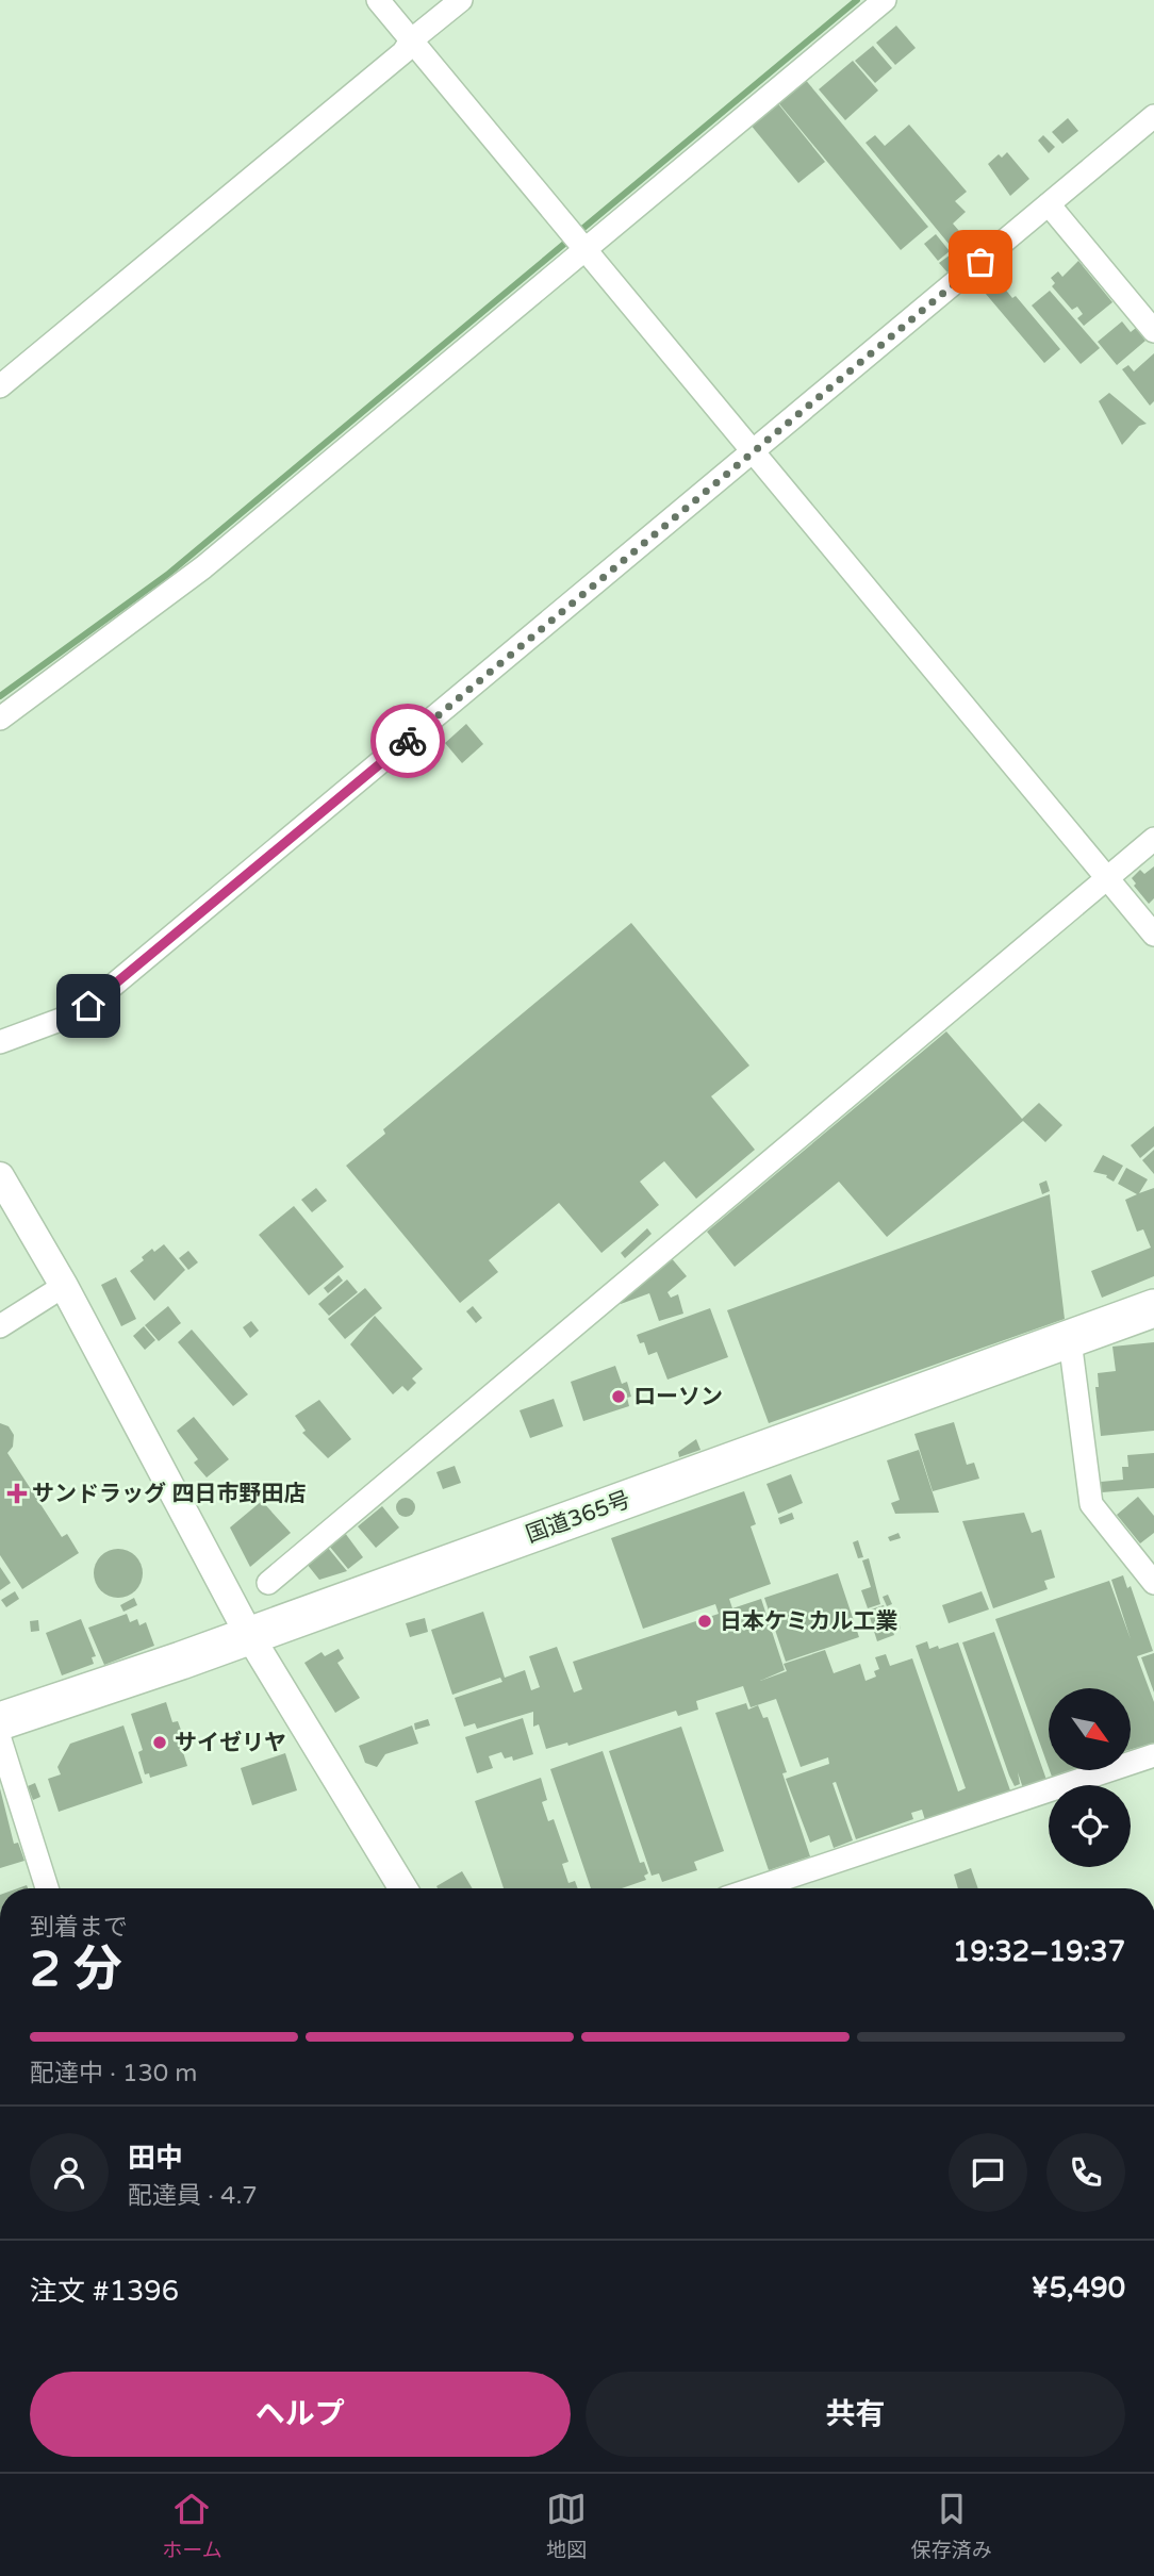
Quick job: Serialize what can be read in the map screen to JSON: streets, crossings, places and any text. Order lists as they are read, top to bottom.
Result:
{
  "streets": {
    "highway": ["国道365号"]
  },
  "places": {
    "other": ["ローソン", "日本ケミカル工業", "サイゼリヤ"],
    "health": ["サンドラッグ 四日市野田店"]
  },
  "north": "bottom right",
  "page": {
    "heading": ["2 分", "到着まで", "19:32–19:37"],
    "panel": [
      "田中",
      "配達員 · 4.7",
      "注文 #1396",
      "¥5,490"
    ],
    "bar": "配達中 · 130 m",
    "buttons": ["ヘルプ", "共有"],
    "tabs": ["ホーム", "地図", "保存済み"]
  }
}
